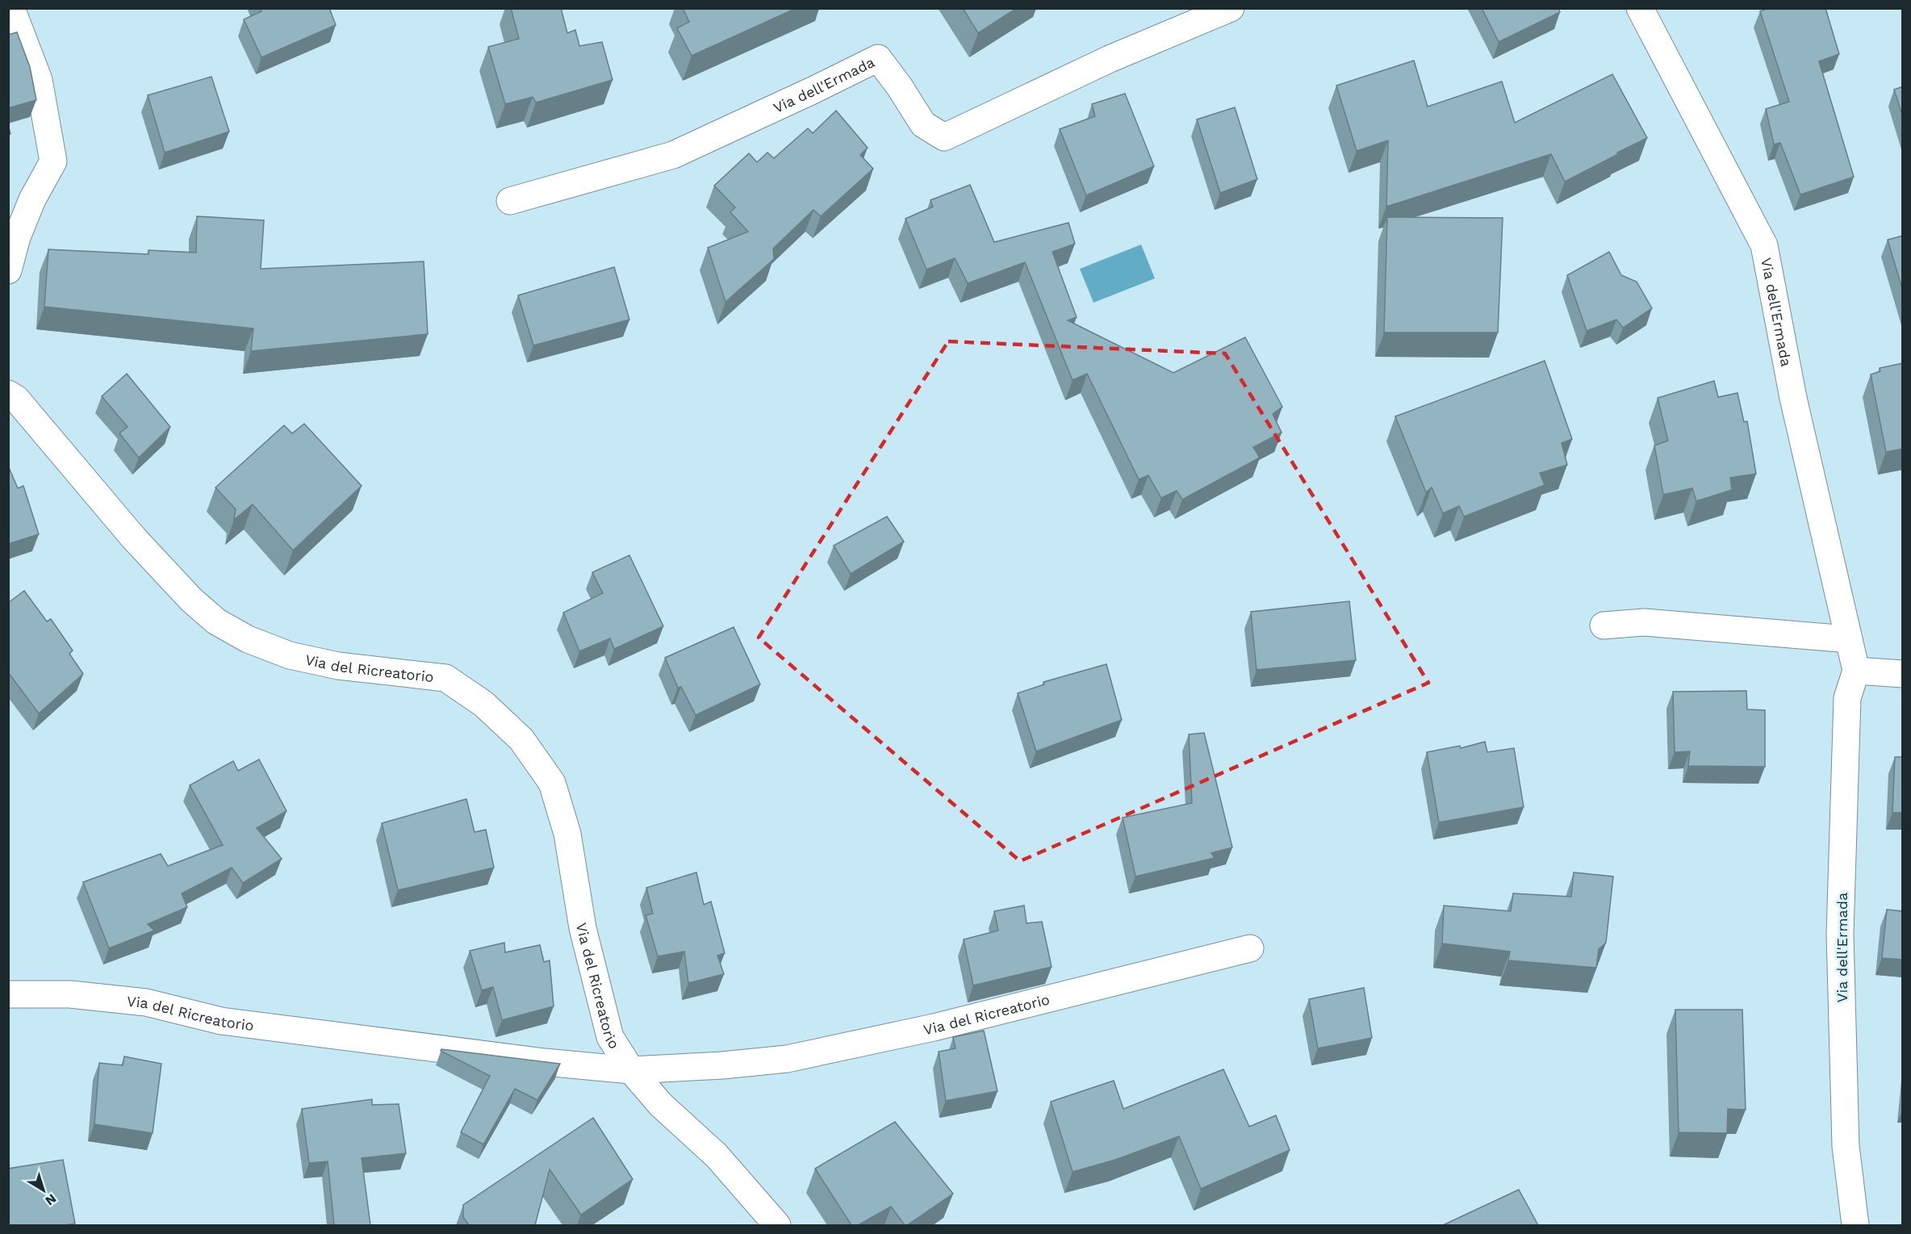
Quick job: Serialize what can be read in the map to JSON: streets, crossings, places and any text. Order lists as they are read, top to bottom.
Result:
{
  "streets": {
    "street": ["Via dell'Ermada", "Via del Ricreatorio"]
  },
  "north": "bottom right"
}
